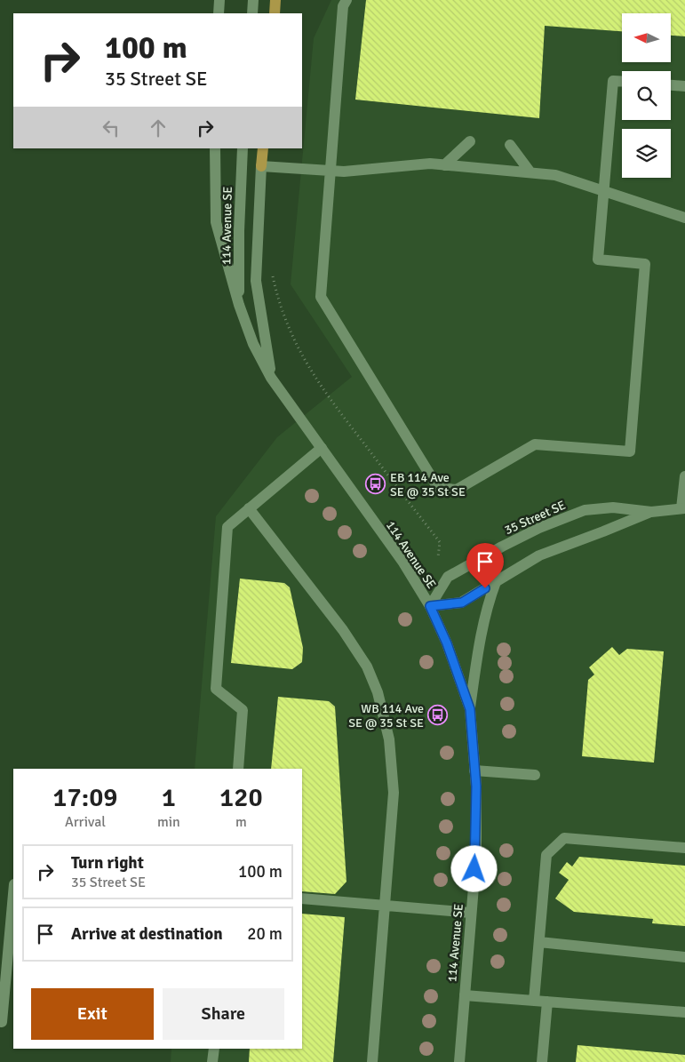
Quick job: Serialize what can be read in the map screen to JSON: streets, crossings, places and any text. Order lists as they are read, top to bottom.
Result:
{
  "streets": {
    "main road": ["114 Avenue SE", "35 Street SE"]
  },
  "crossings": [
    ["114 Avenue SE", "35 Street SE"]
  ],
  "places": {
    "bus stop": ["EB 114 Ave SE @ 35 St SE", "WB 114 Ave SE @ 35 St SE"]
  },
  "north": "left",
  "page": {
    "turn": ["100 m", "35 Street SE"],
    "eta": [
      "17:09",
      "Arrival",
      "1",
      "min",
      "120",
      "m"
    ],
    "list": [
      {
        "name": "Turn right",
        "note": "35 Street SE",
        "value": "100 m"
      },
      {
        "name": "Arrive at destination",
        "value": "20 m"
      }
    ],
    "buttons": ["Exit", "Share"]
  }
}
